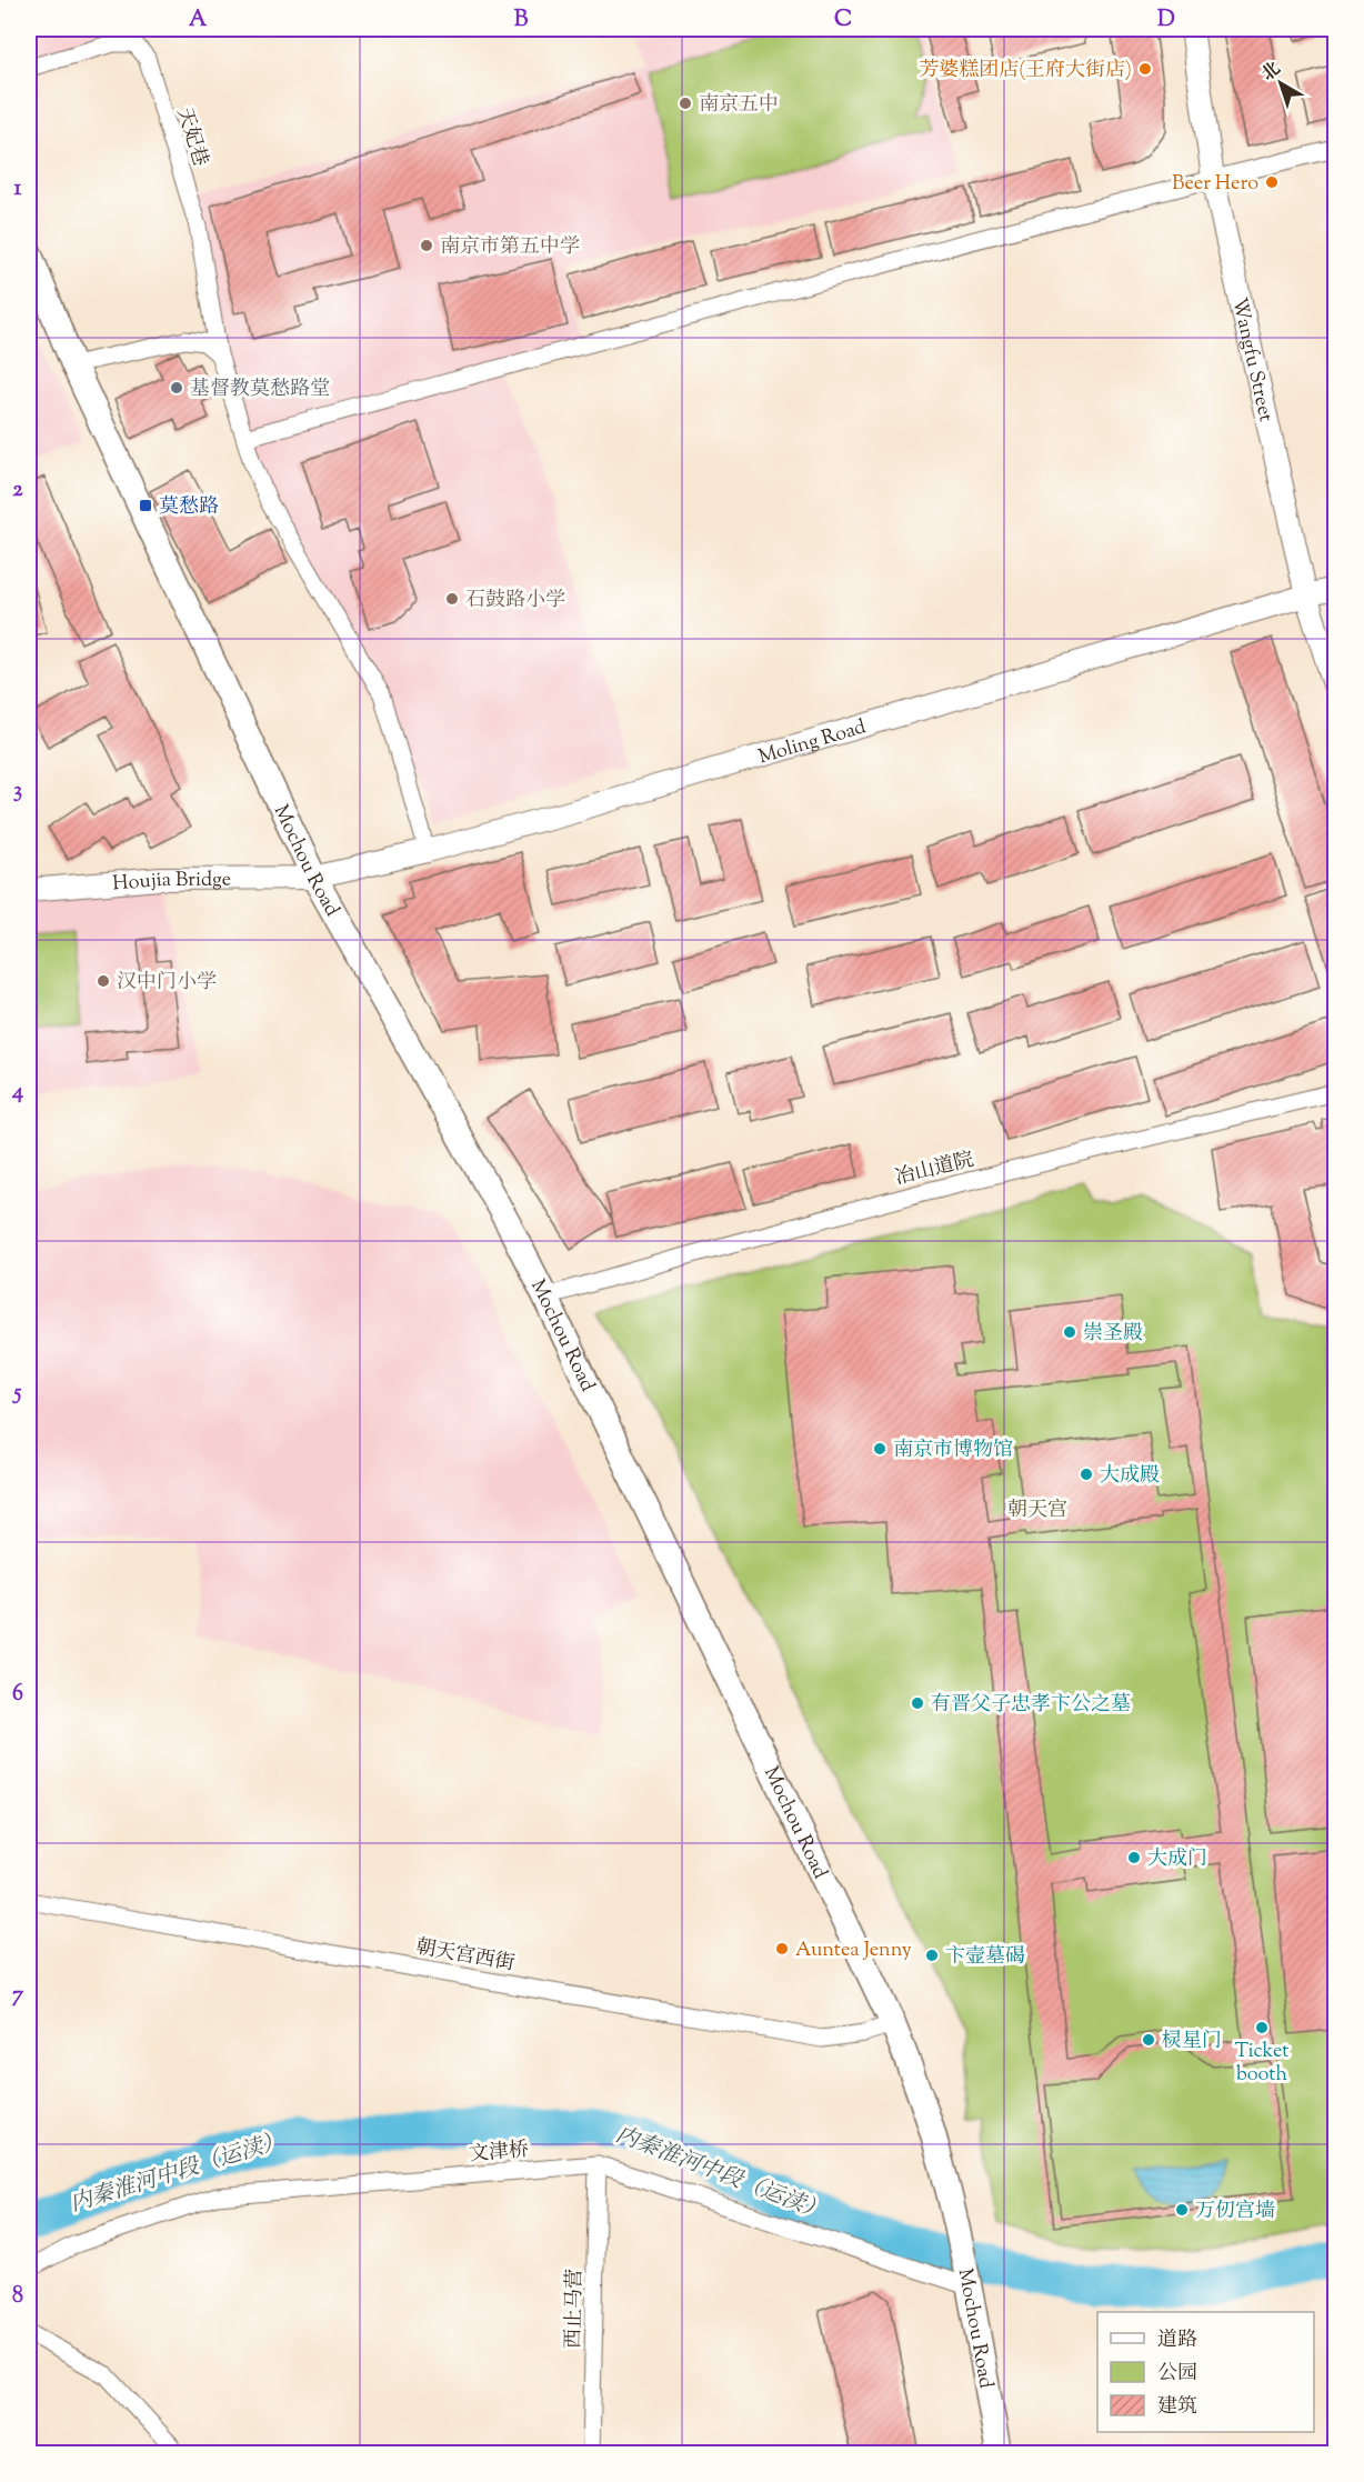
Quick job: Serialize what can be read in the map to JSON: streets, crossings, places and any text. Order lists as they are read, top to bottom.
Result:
{
  "streets": {
    "main road": ["Mochou Road"],
    "street": [
      "天妃巷",
      "Wangfu Street",
      "Moling Road",
      "Houjia Bridge",
      "冶山道院",
      "朝天宫西街",
      "文津桥",
      "西止马营"
    ]
  },
  "crossings": [
    ["天妃巷", "Moling Road"],
    ["Wangfu Street", "Moling Road"],
    ["Moling Road", "Mochou Road"],
    ["Moling Road", "Houjia Bridge"],
    ["Mochou Road", "Houjia Bridge"],
    ["Mochou Road", "冶山道院"],
    ["Mochou Road", "朝天宫西街"],
    ["Mochou Road", "文津桥"],
    ["文津桥", "西止马营"]
  ],
  "water": ["内秦淮河中段（运渎）"],
  "parks": ["朝天宫"],
  "places": {
    "other": [
      "芳婆糕团店(王府大街店)",
      "南京五中",
      "Beer Hero",
      "南京市第五中学",
      "基督教莫愁路堂",
      "石鼓路小学",
      "汉中门小学",
      "崇圣殿",
      "南京市博物馆",
      "大成殿",
      "有晋父子忠孝卞公之墓",
      "大成门",
      "Auntea Jenny",
      "卞壸墓碣",
      "Ticket booth",
      "棂星门",
      "万仞宫墙"
    ],
    "transit": ["莫愁路"]
  },
  "legend": ["道路", "公园", "建筑"],
  "north": "top left",
  "grid": {
    "columns": [
      "A",
      "B",
      "C",
      "D"
    ],
    "rows": [
      "1",
      "2",
      "3",
      "4",
      "5",
      "6",
      "7",
      "8"
    ]
  }
}
